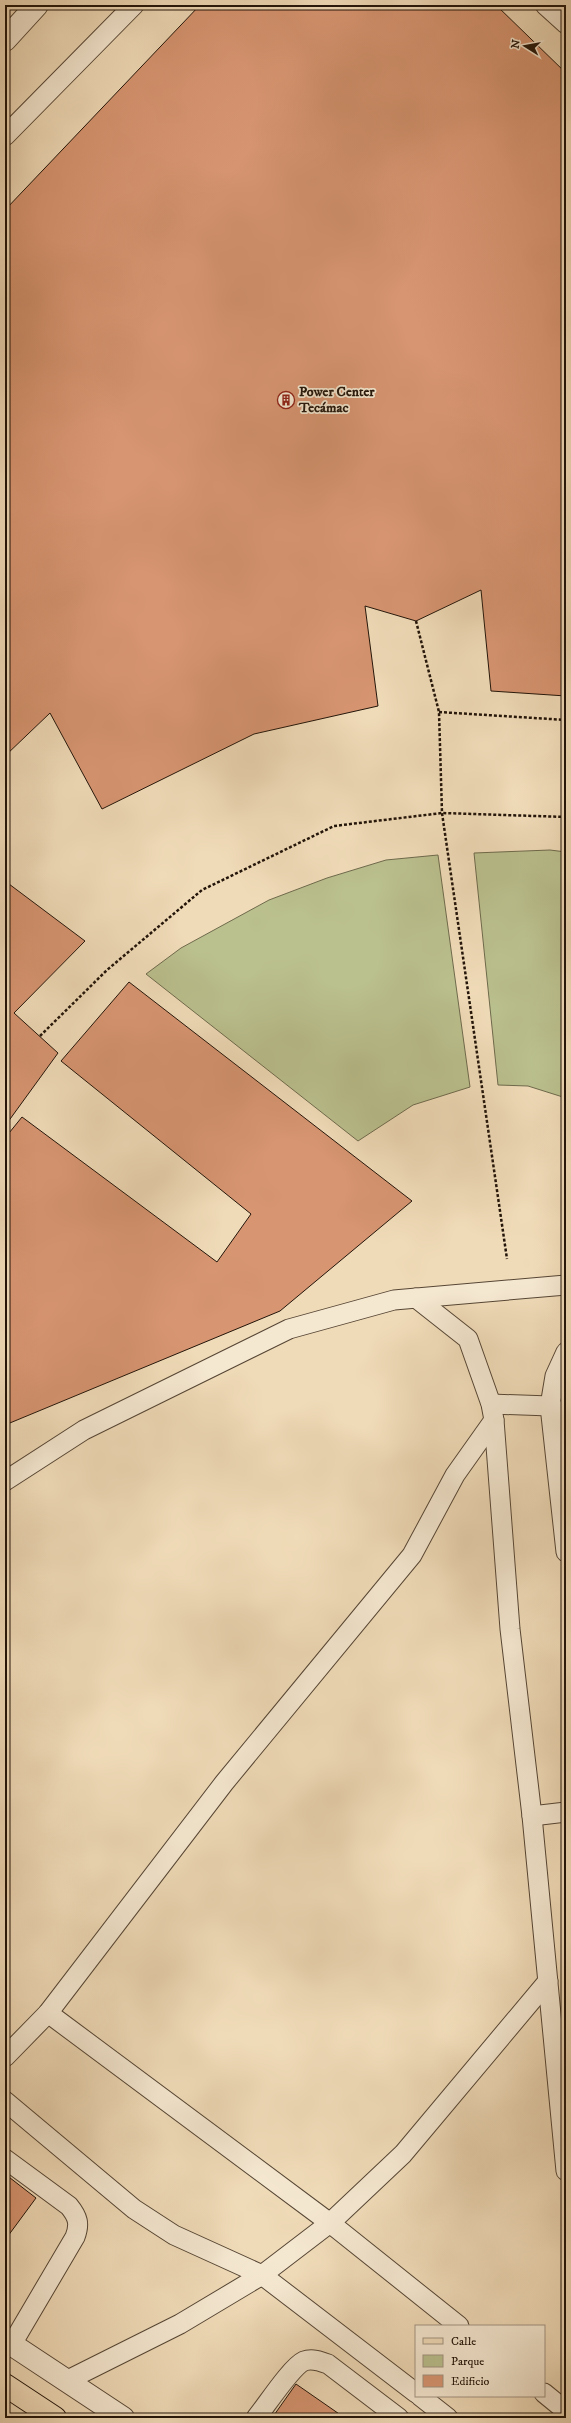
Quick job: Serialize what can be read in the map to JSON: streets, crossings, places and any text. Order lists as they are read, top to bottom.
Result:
{
  "places": {
    "building": ["Power Center Tecámac"]
  },
  "legend": ["Calle", "Parque", "Edificio"],
  "north": "left"
}
